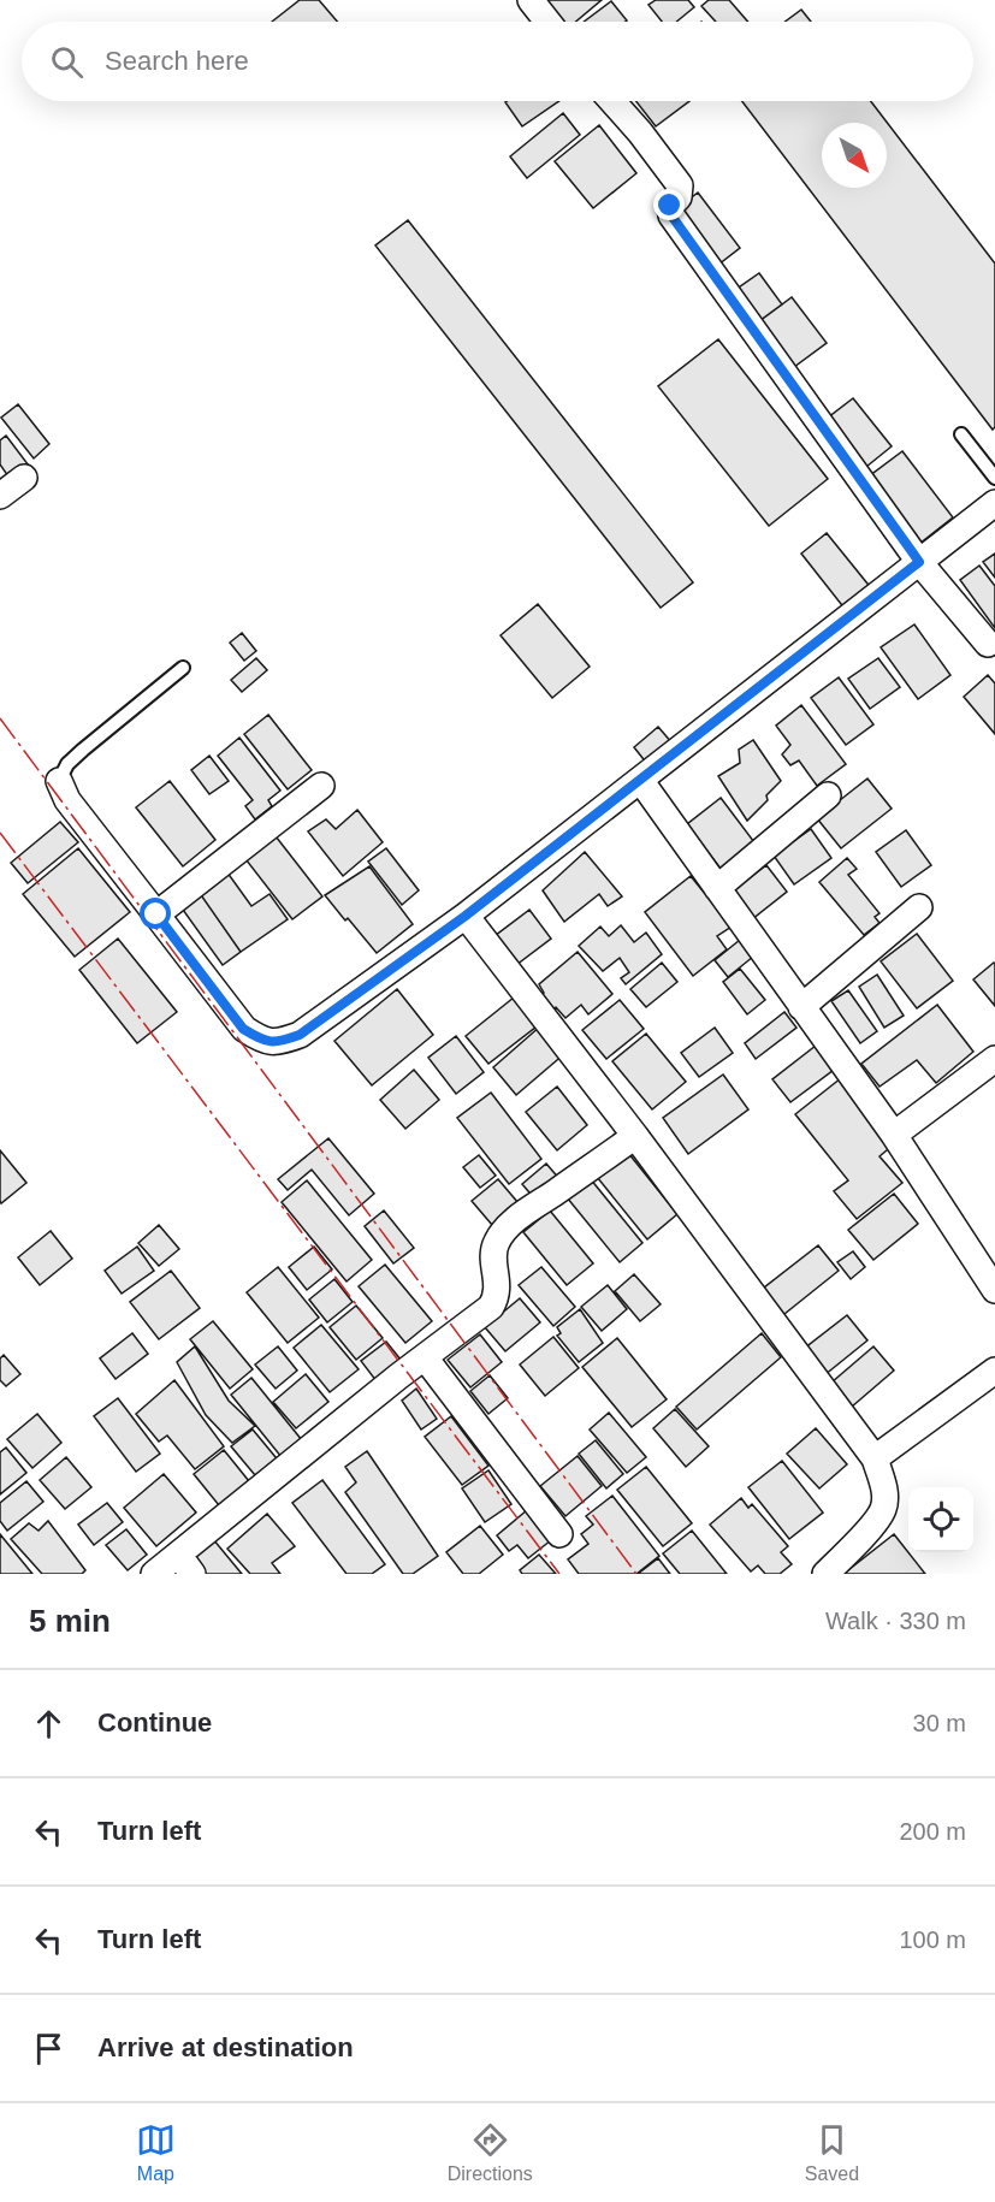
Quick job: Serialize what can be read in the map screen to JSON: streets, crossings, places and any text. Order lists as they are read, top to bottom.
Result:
{
  "north": "bottom right",
  "page": {
    "search": "Search here",
    "heading": ["5 min", "Walk · 330 m"],
    "list": [
      ["Continue", "30 m"],
      ["Turn left", "200 m"],
      ["Turn left", "100 m"],
      "Arrive at destination"
    ],
    "nav": ["Map", "Directions", "Saved"]
  }
}
